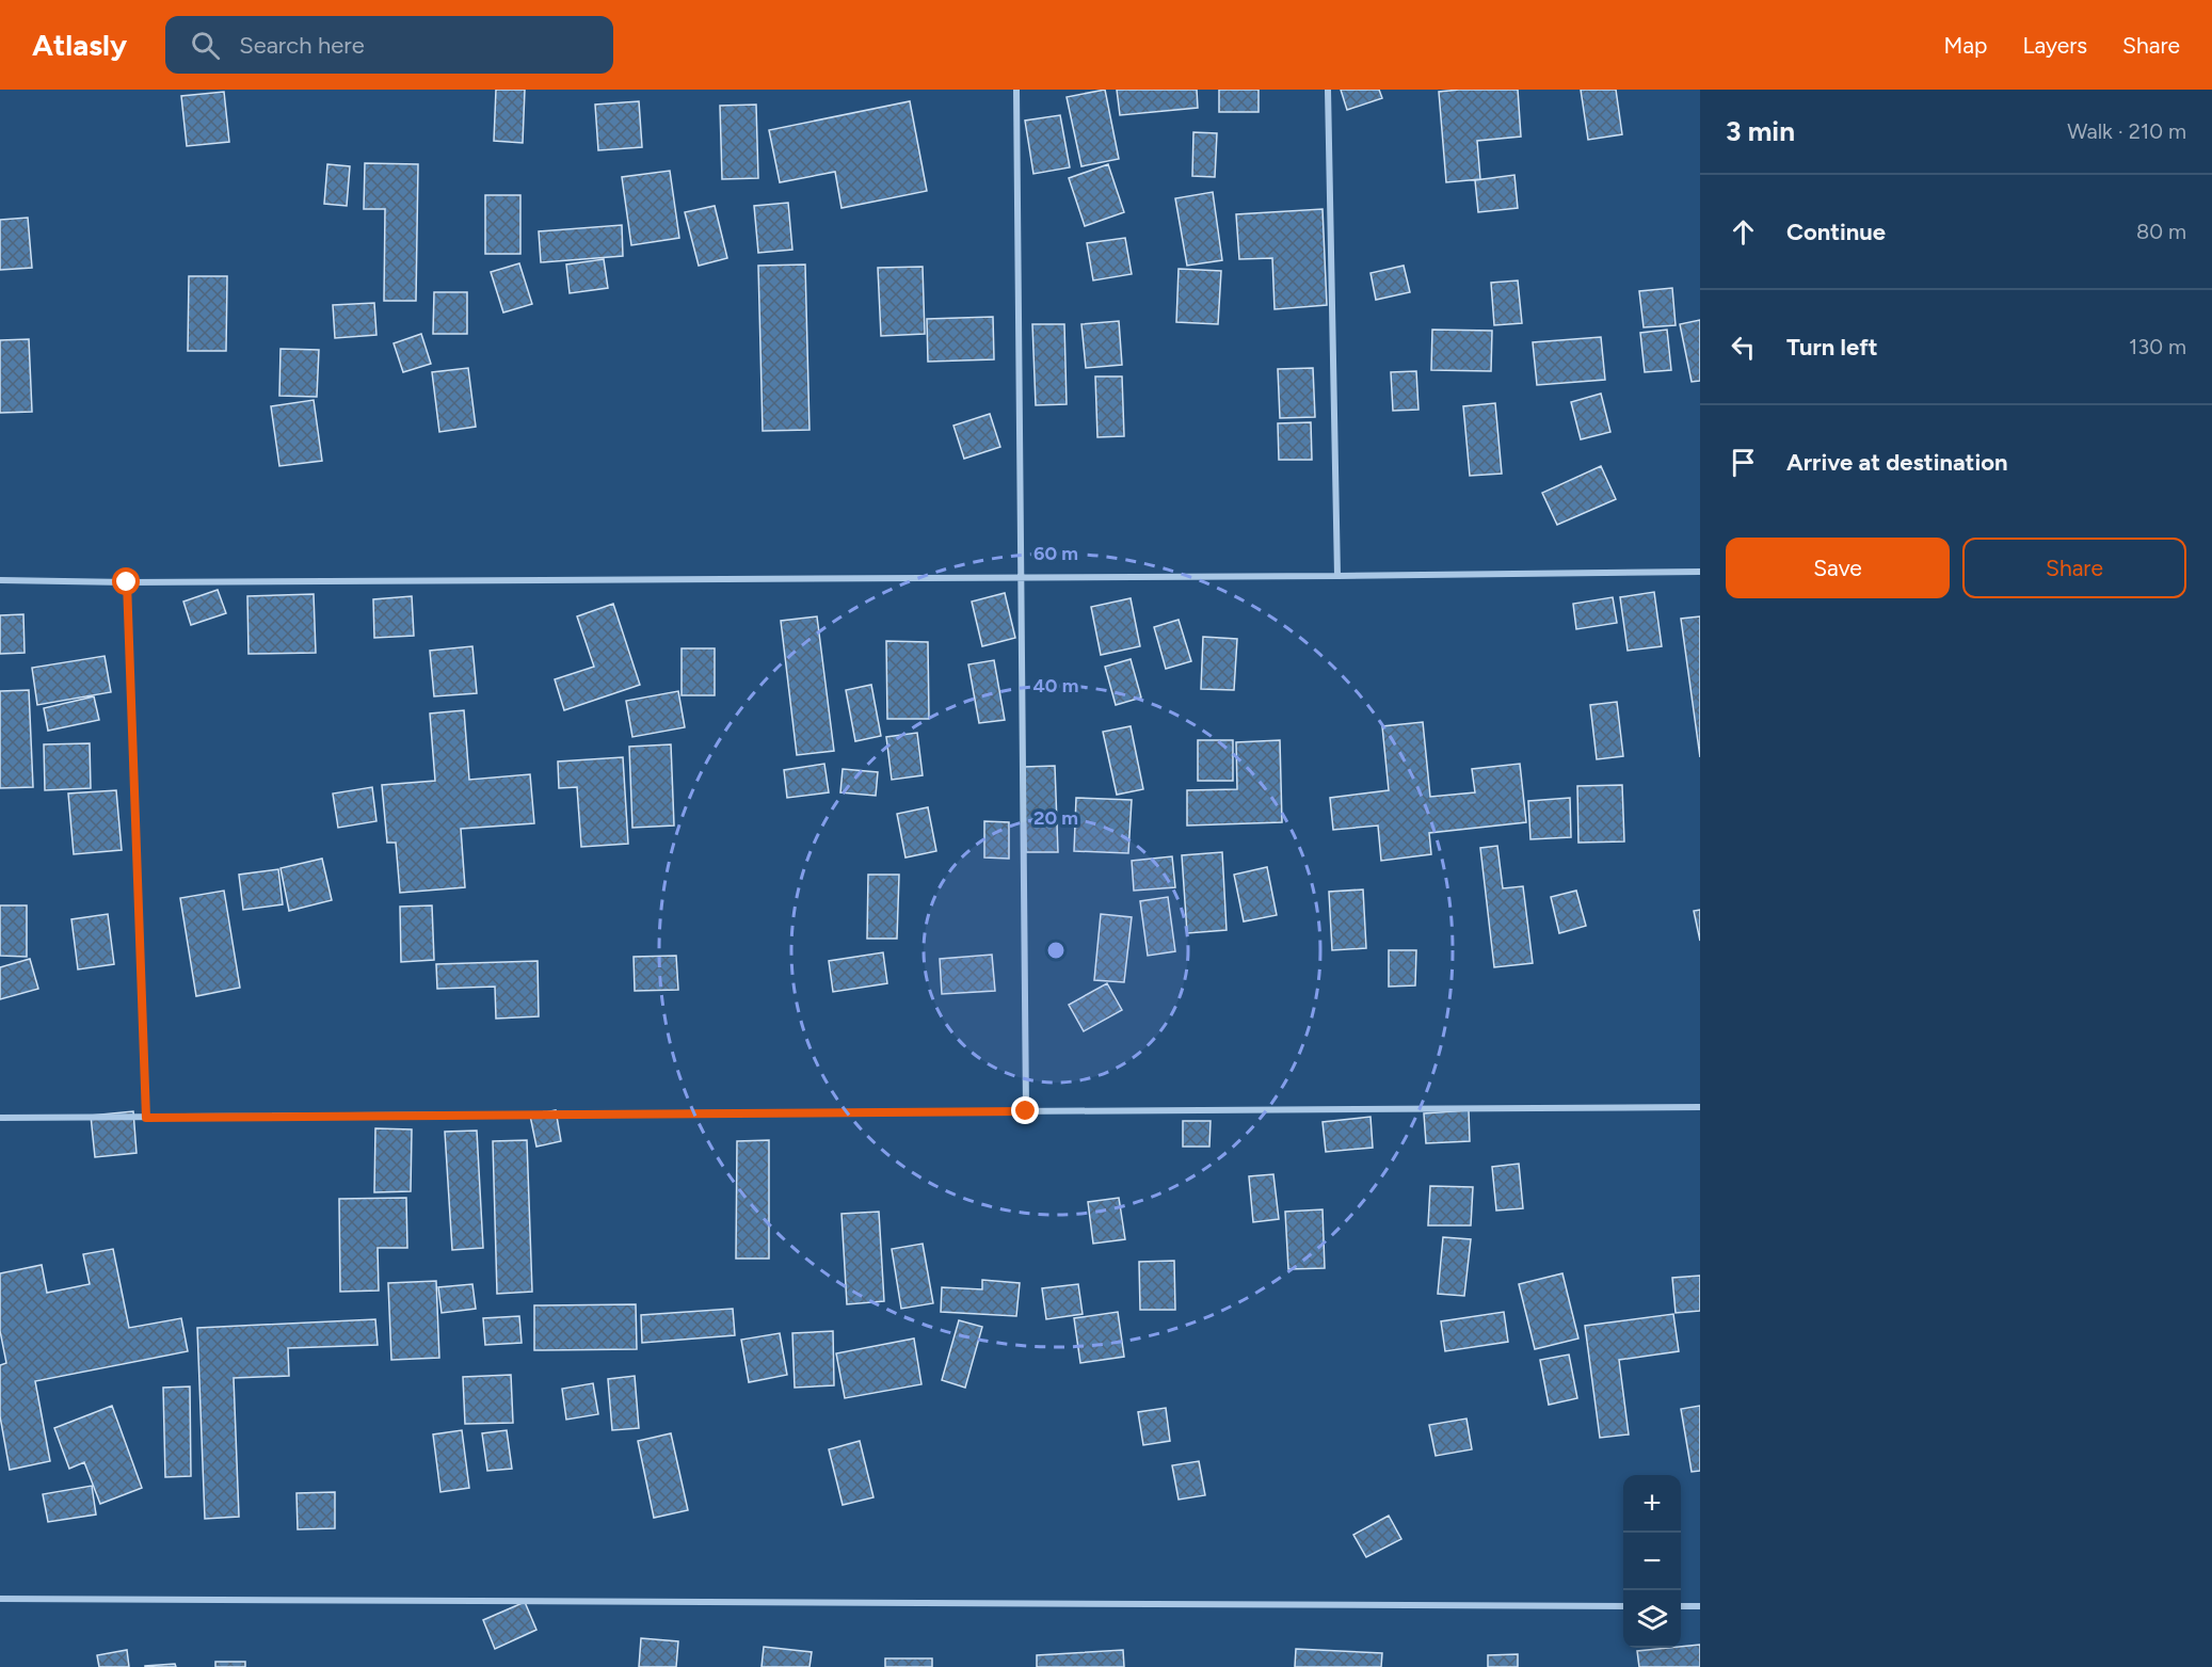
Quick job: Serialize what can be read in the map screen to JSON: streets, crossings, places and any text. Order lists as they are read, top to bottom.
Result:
{
  "page": {
    "header": "Atlasly",
    "search": "Search here",
    "nav": ["Map", "Layers", "Share"],
    "heading": ["3 min", "Walk · 210 m"],
    "list": [
      ["Continue", "80 m"],
      ["Turn left", "130 m"],
      "Arrive at destination"
    ],
    "buttons": ["Save", "Share"],
    "map_buttons": ["+", "−"]
  },
  "rings": ["60 m", "40 m", "20 m"]
}
